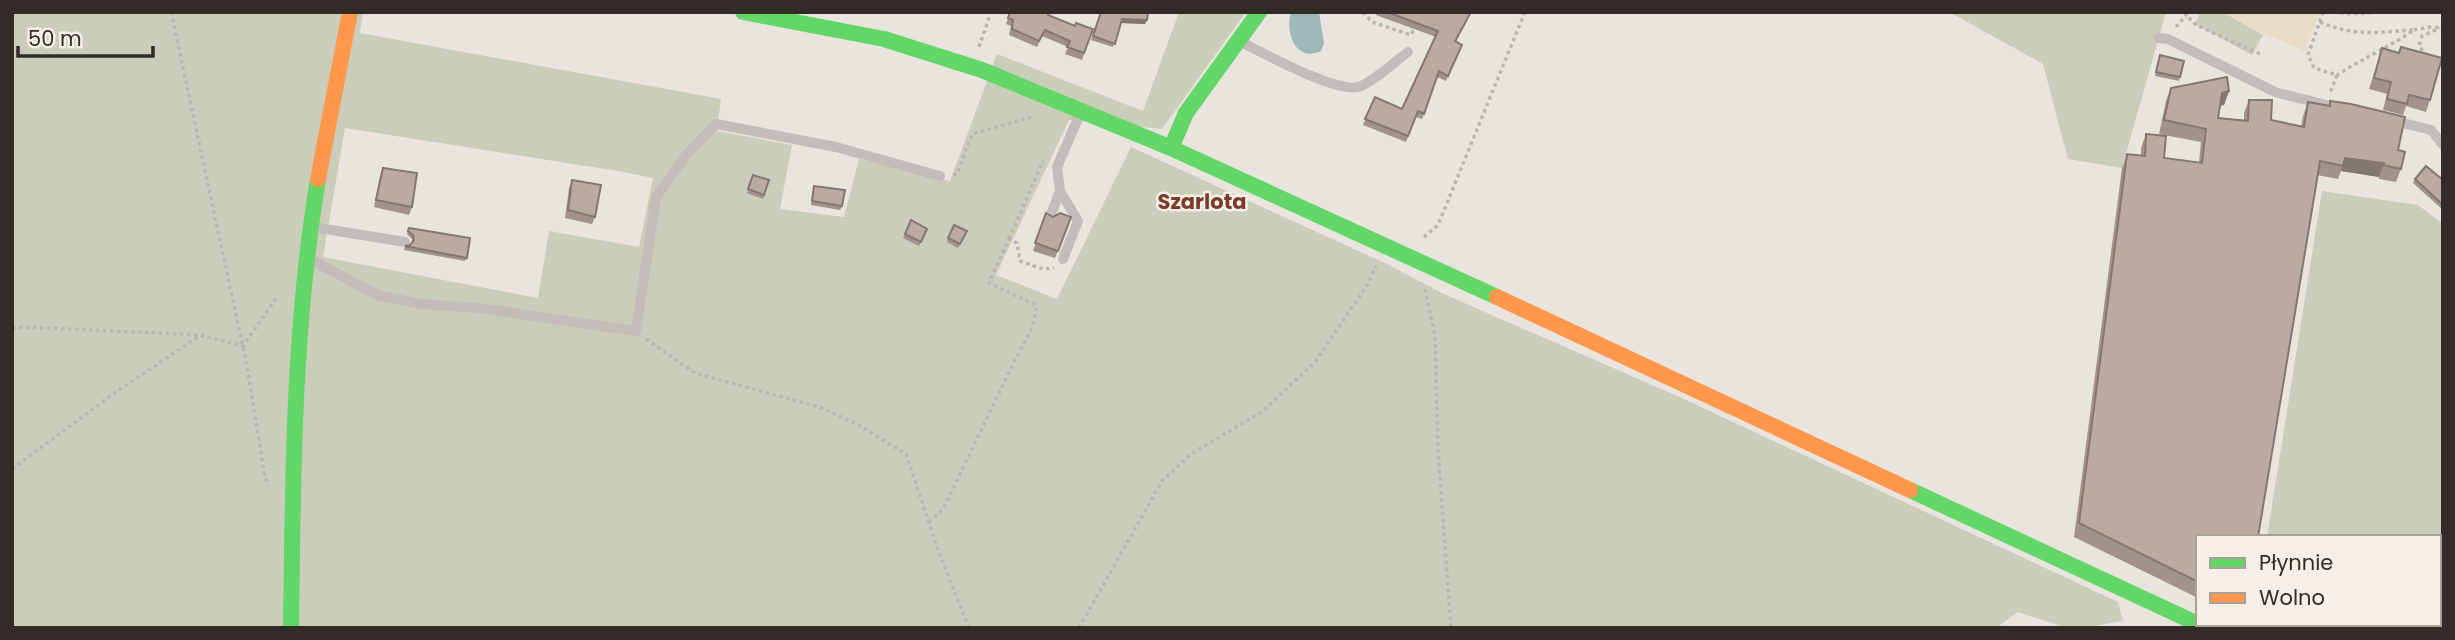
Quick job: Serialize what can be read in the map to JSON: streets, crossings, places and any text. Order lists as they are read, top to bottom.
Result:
{
  "districts": ["Szarlota"],
  "legend": ["Płynnie", "Wolno"],
  "scale_bar": "50 m"
}
